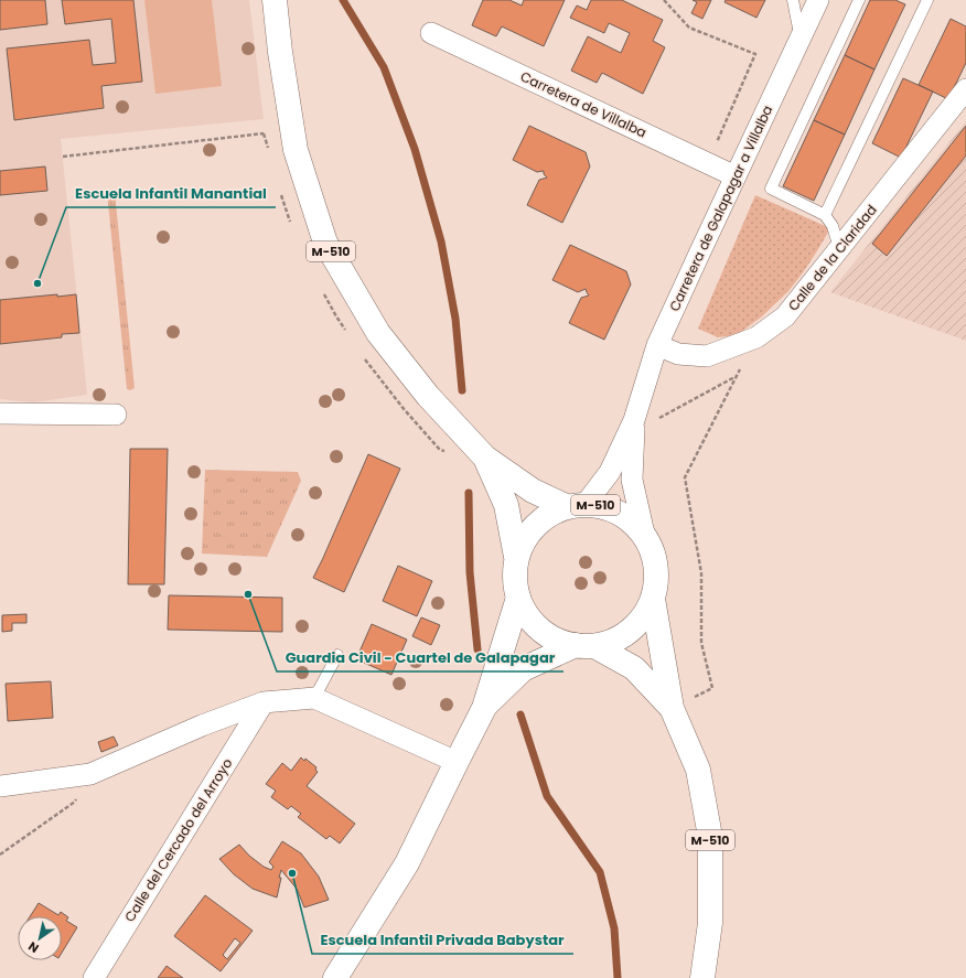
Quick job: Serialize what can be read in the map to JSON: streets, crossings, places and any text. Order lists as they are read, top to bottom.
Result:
{
  "streets": {
    "main road": ["M-510"],
    "street": [
      "Carretera de Villalba",
      "Carretera de Galapagar a Villalba",
      "Calle de la Claridad",
      "Calle del Cercado del Arroyo"
    ]
  },
  "crossings": [
    ["Carretera de Villalba", "Carretera de Galapagar a Villalba"],
    ["Carretera de Galapagar a Villalba", "M-510"],
    ["Carretera de Galapagar a Villalba", "Calle de la Claridad"]
  ],
  "places": ["Escuela Infantil Manantial", "Guardia Civil - Cuartel de Galapagar", "Escuela Infantil Privada Babystar"],
  "north": "bottom left"
}
